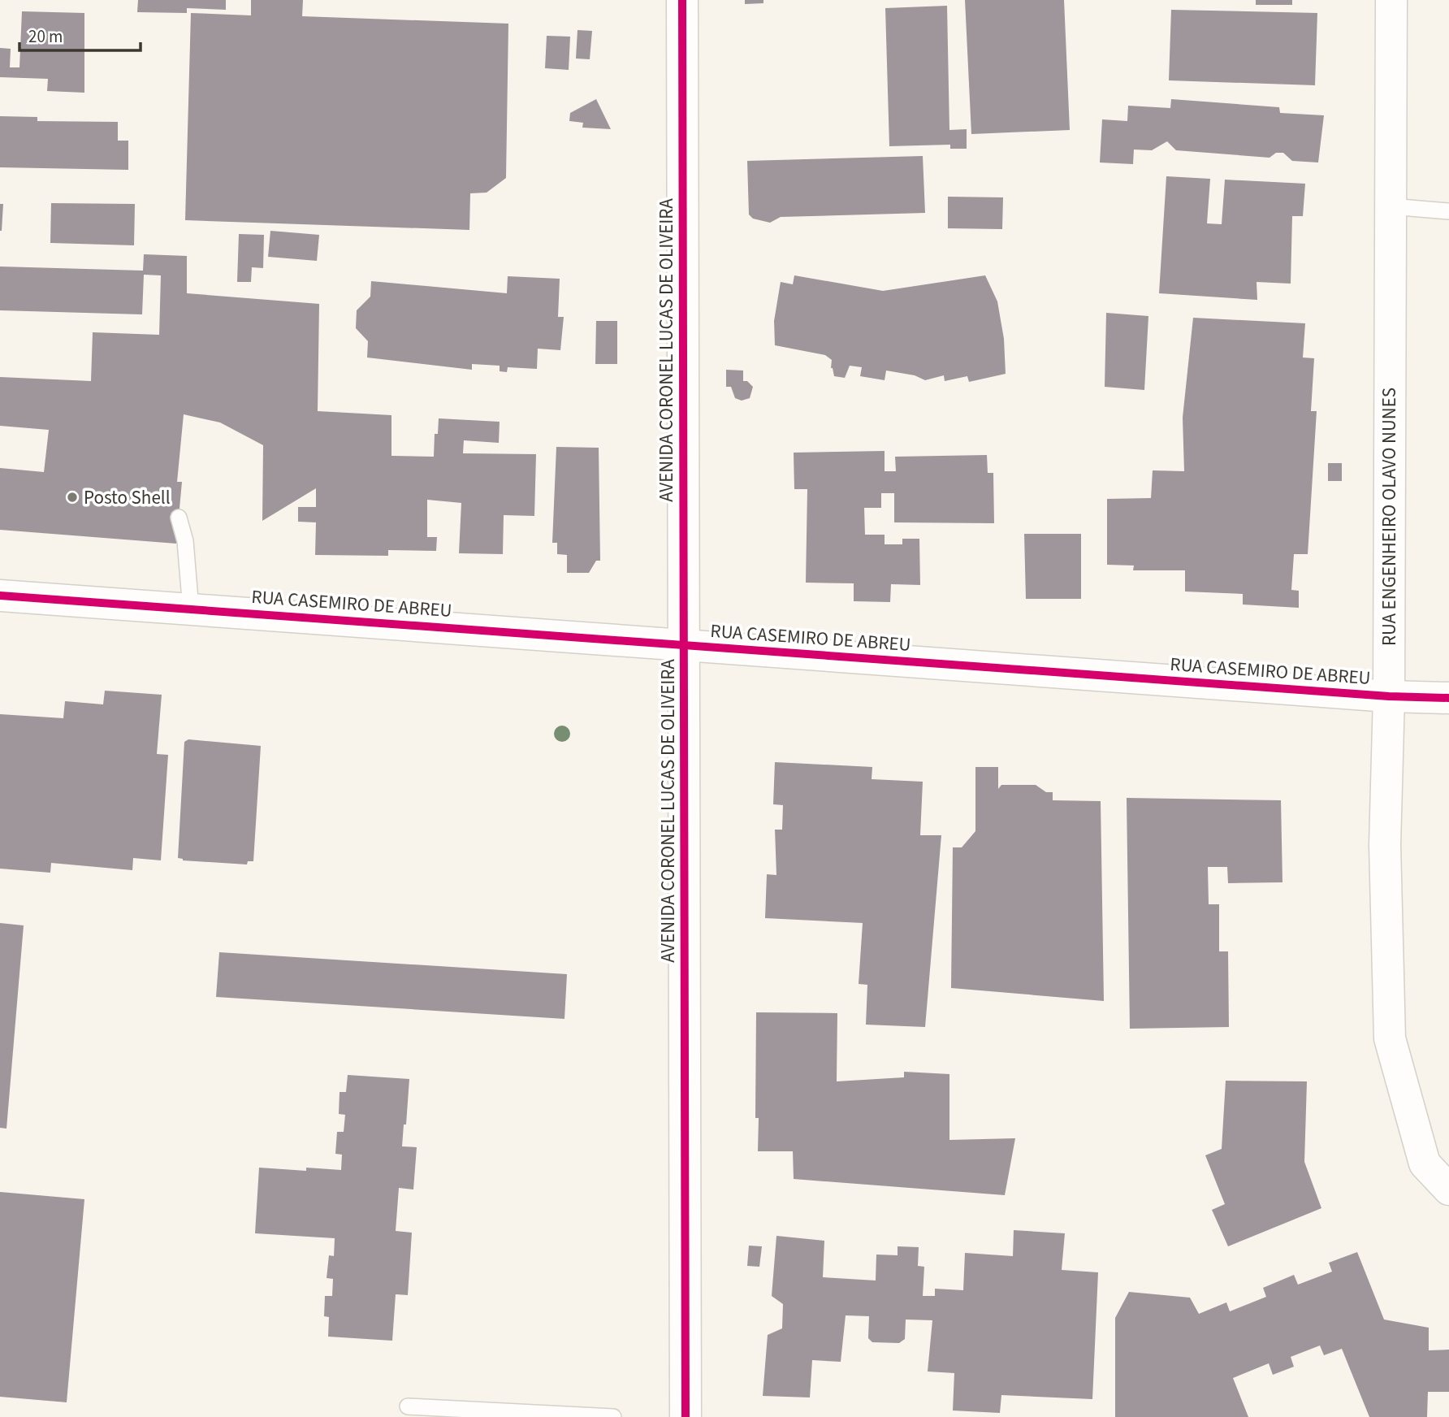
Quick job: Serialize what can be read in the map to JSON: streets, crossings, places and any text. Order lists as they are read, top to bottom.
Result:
{
  "streets": {
    "street": ["AVENIDA CORONEL LUCAS DE OLIVEIRA", "RUA ENGENHEIRO OLAVO NUNES", "RUA CASEMIRO DE ABREU"]
  },
  "crossings": [
    ["AVENIDA CORONEL LUCAS DE OLIVEIRA", "RUA CASEMIRO DE ABREU"],
    ["RUA ENGENHEIRO OLAVO NUNES", "RUA CASEMIRO DE ABREU"]
  ],
  "places": ["Posto Shell"],
  "scale_bar": "20 m"
}
